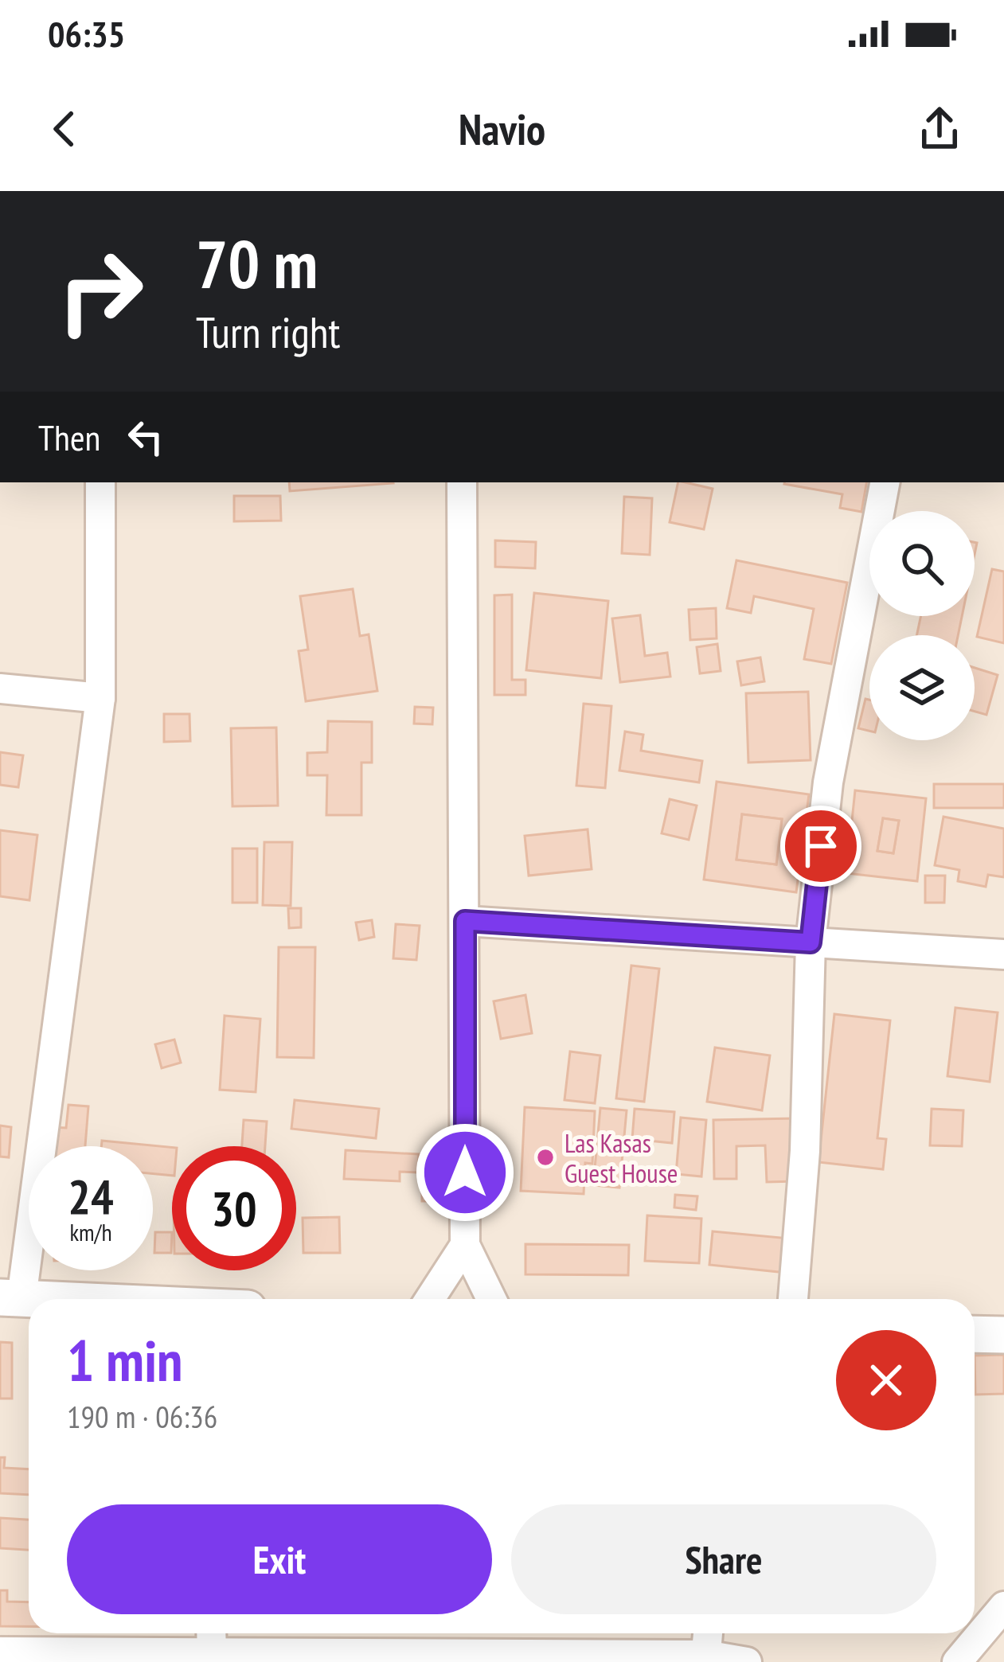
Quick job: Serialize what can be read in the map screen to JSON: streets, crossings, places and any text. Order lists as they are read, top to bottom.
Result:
{
  "places": ["Las Kasas Guest House"],
  "page": {
    "status": "06:35",
    "header": "Navio",
    "turn": ["70 m", "Turn right"],
    "then": "Then",
    "speed": "24 km/h",
    "limit": "30",
    "heading": ["1 min", "190 m · 06:36"],
    "buttons": ["Exit", "Share"]
  }
}
